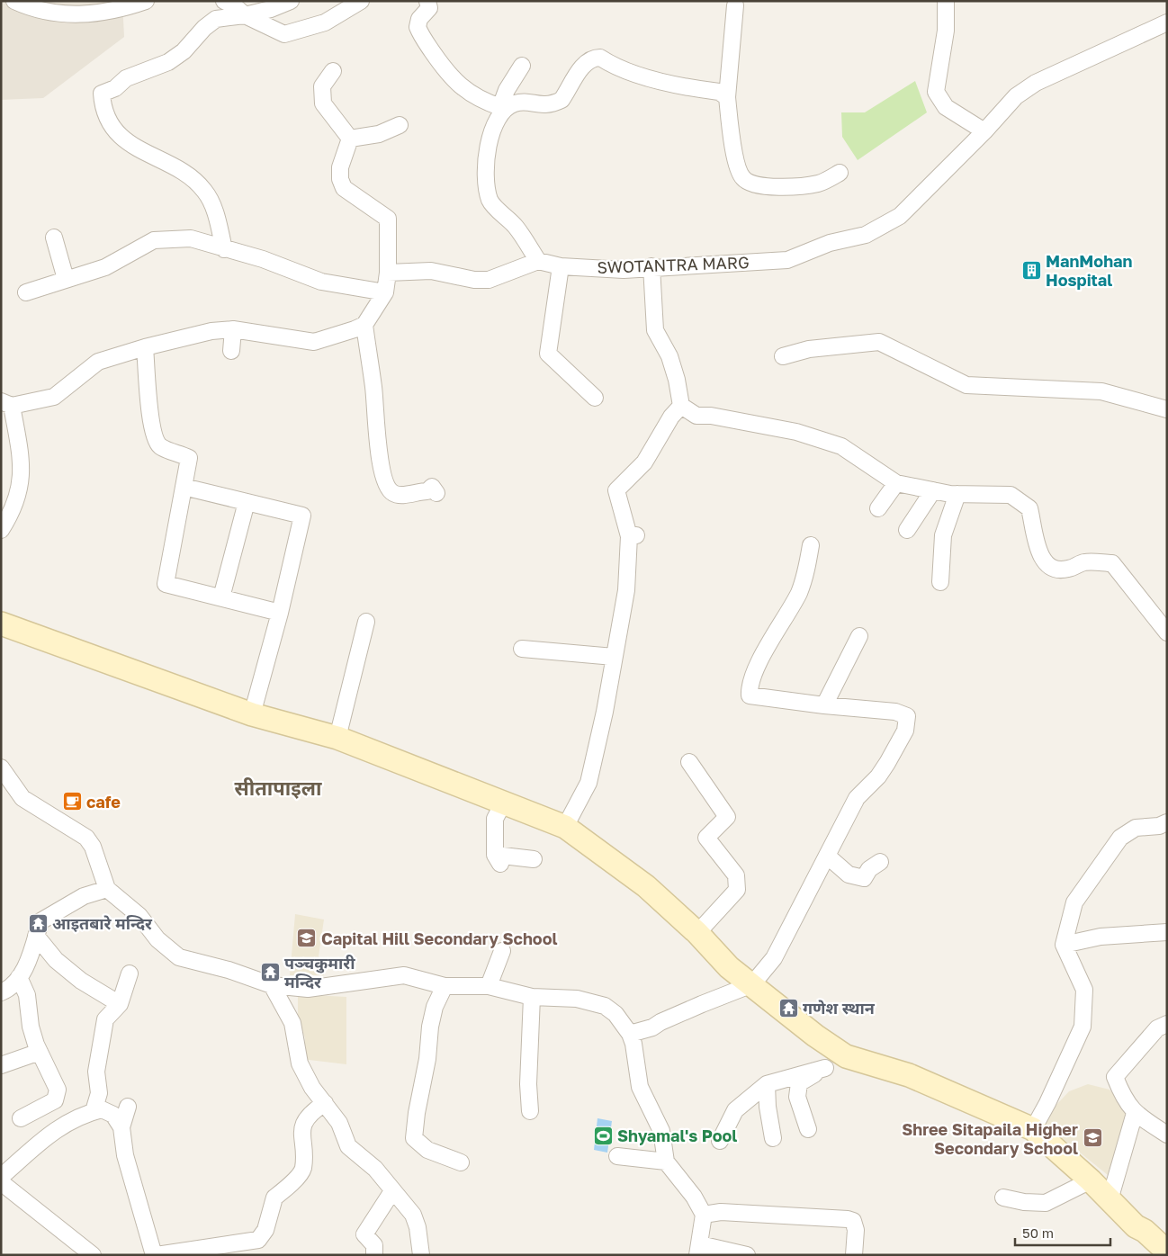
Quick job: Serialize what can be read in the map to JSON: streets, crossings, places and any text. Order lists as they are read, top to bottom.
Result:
{
  "streets": {
    "street": ["SWOTANTRA MARG"]
  },
  "districts": ["सीतापाइला"],
  "places": {
    "building": ["ManMohan Hospital"],
    "cafe": ["cafe"],
    "temple": ["आइतबारे मन्दिर", "पञ्चकुमारी मन्दिर", "गणेश स्थान"],
    "school or university": ["Capital Hill Secondary School", "Shree Sitapaila Higher Secondary School"],
    "sports": ["Shyamal's Pool"]
  },
  "scale_bar": "50 m"
}
